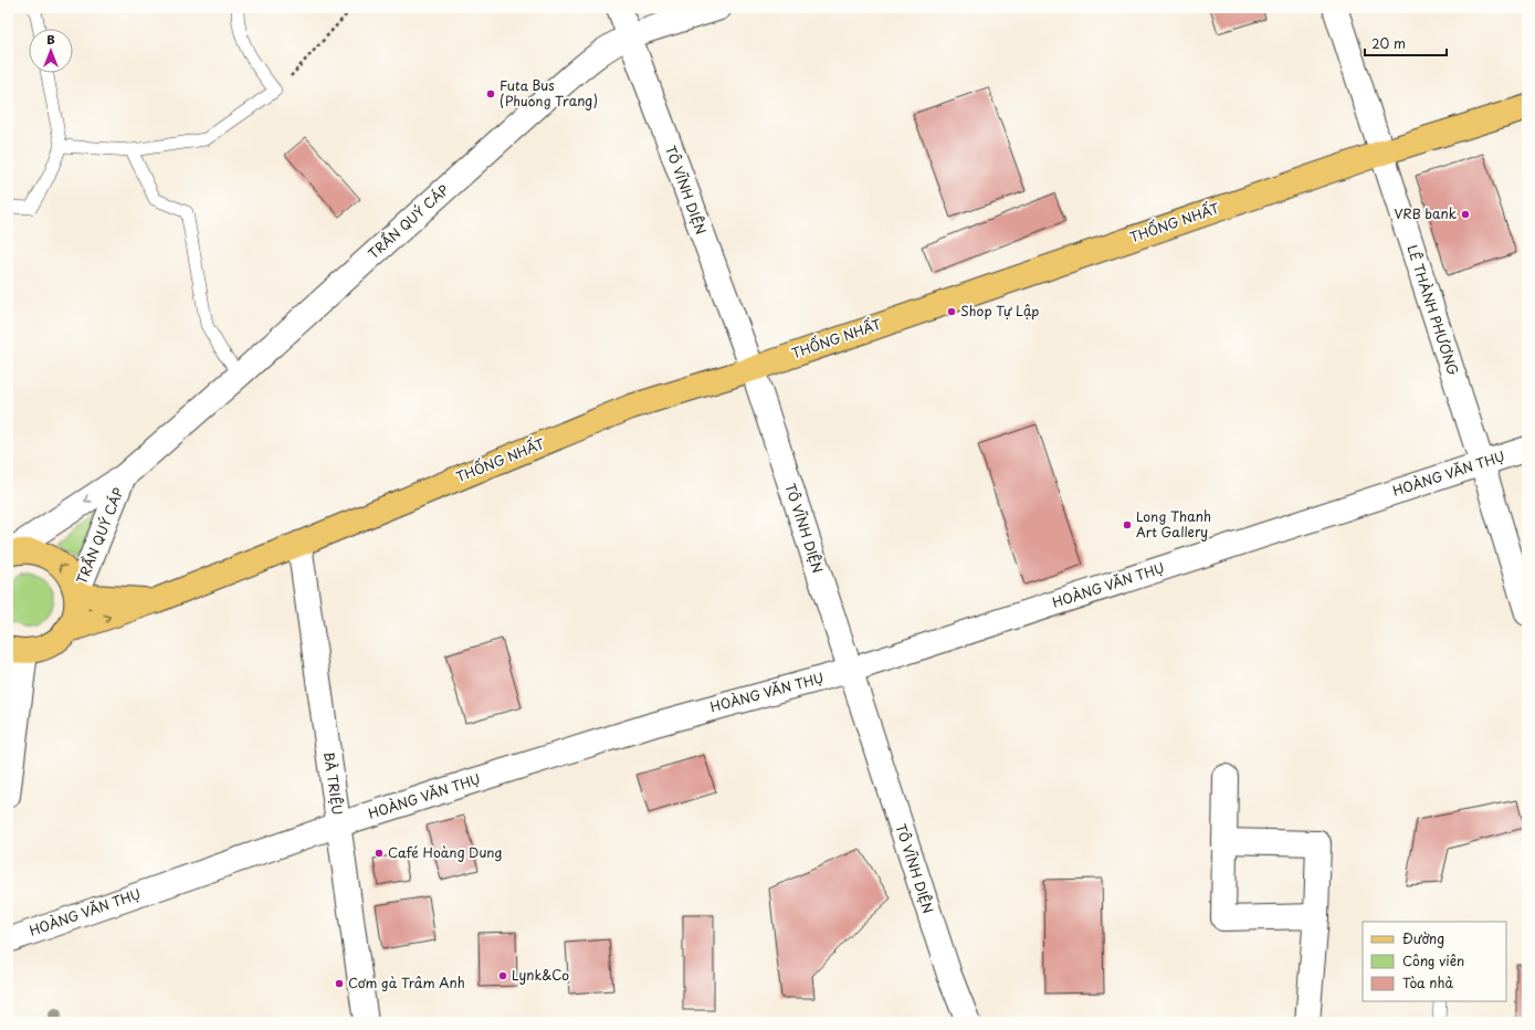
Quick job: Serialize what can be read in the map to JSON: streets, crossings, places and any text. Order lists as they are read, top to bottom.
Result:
{
  "streets": {
    "main road": ["THỐNG NHẤT"],
    "street": [
      "TÔ VĨNH DIỆN",
      "TRẦN QUÝ CÁP",
      "LÊ THÀNH PHƯƠNG",
      "HOÀNG VĂN THỤ",
      "BÀ TRIỆU"
    ]
  },
  "crossings": [
    ["TÔ VĨNH DIỆN", "TRẦN QUÝ CÁP"],
    ["TÔ VĨNH DIỆN", "THỐNG NHẤT"],
    ["TÔ VĨNH DIỆN", "HOÀNG VĂN THỤ"],
    ["TRẦN QUÝ CÁP", "THỐNG NHẤT"],
    ["THỐNG NHẤT", "LÊ THÀNH PHƯƠNG"],
    ["THỐNG NHẤT", "BÀ TRIỆU"],
    ["LÊ THÀNH PHƯƠNG", "HOÀNG VĂN THỤ"],
    ["HOÀNG VĂN THỤ", "BÀ TRIỆU"]
  ],
  "places": [
    "Futa Bus (Phuong Trang)",
    "VRB bank",
    "Shop Tự Lập",
    "Long Thanh Art Gallery",
    "Café Hoàng Dung",
    "Lynk&Co",
    "Cơm gà Trâm Anh"
  ],
  "legend": ["Đường", "Công viên", "Tòa nhà"],
  "scale_bar": "20 m",
  "north": "top"
}
